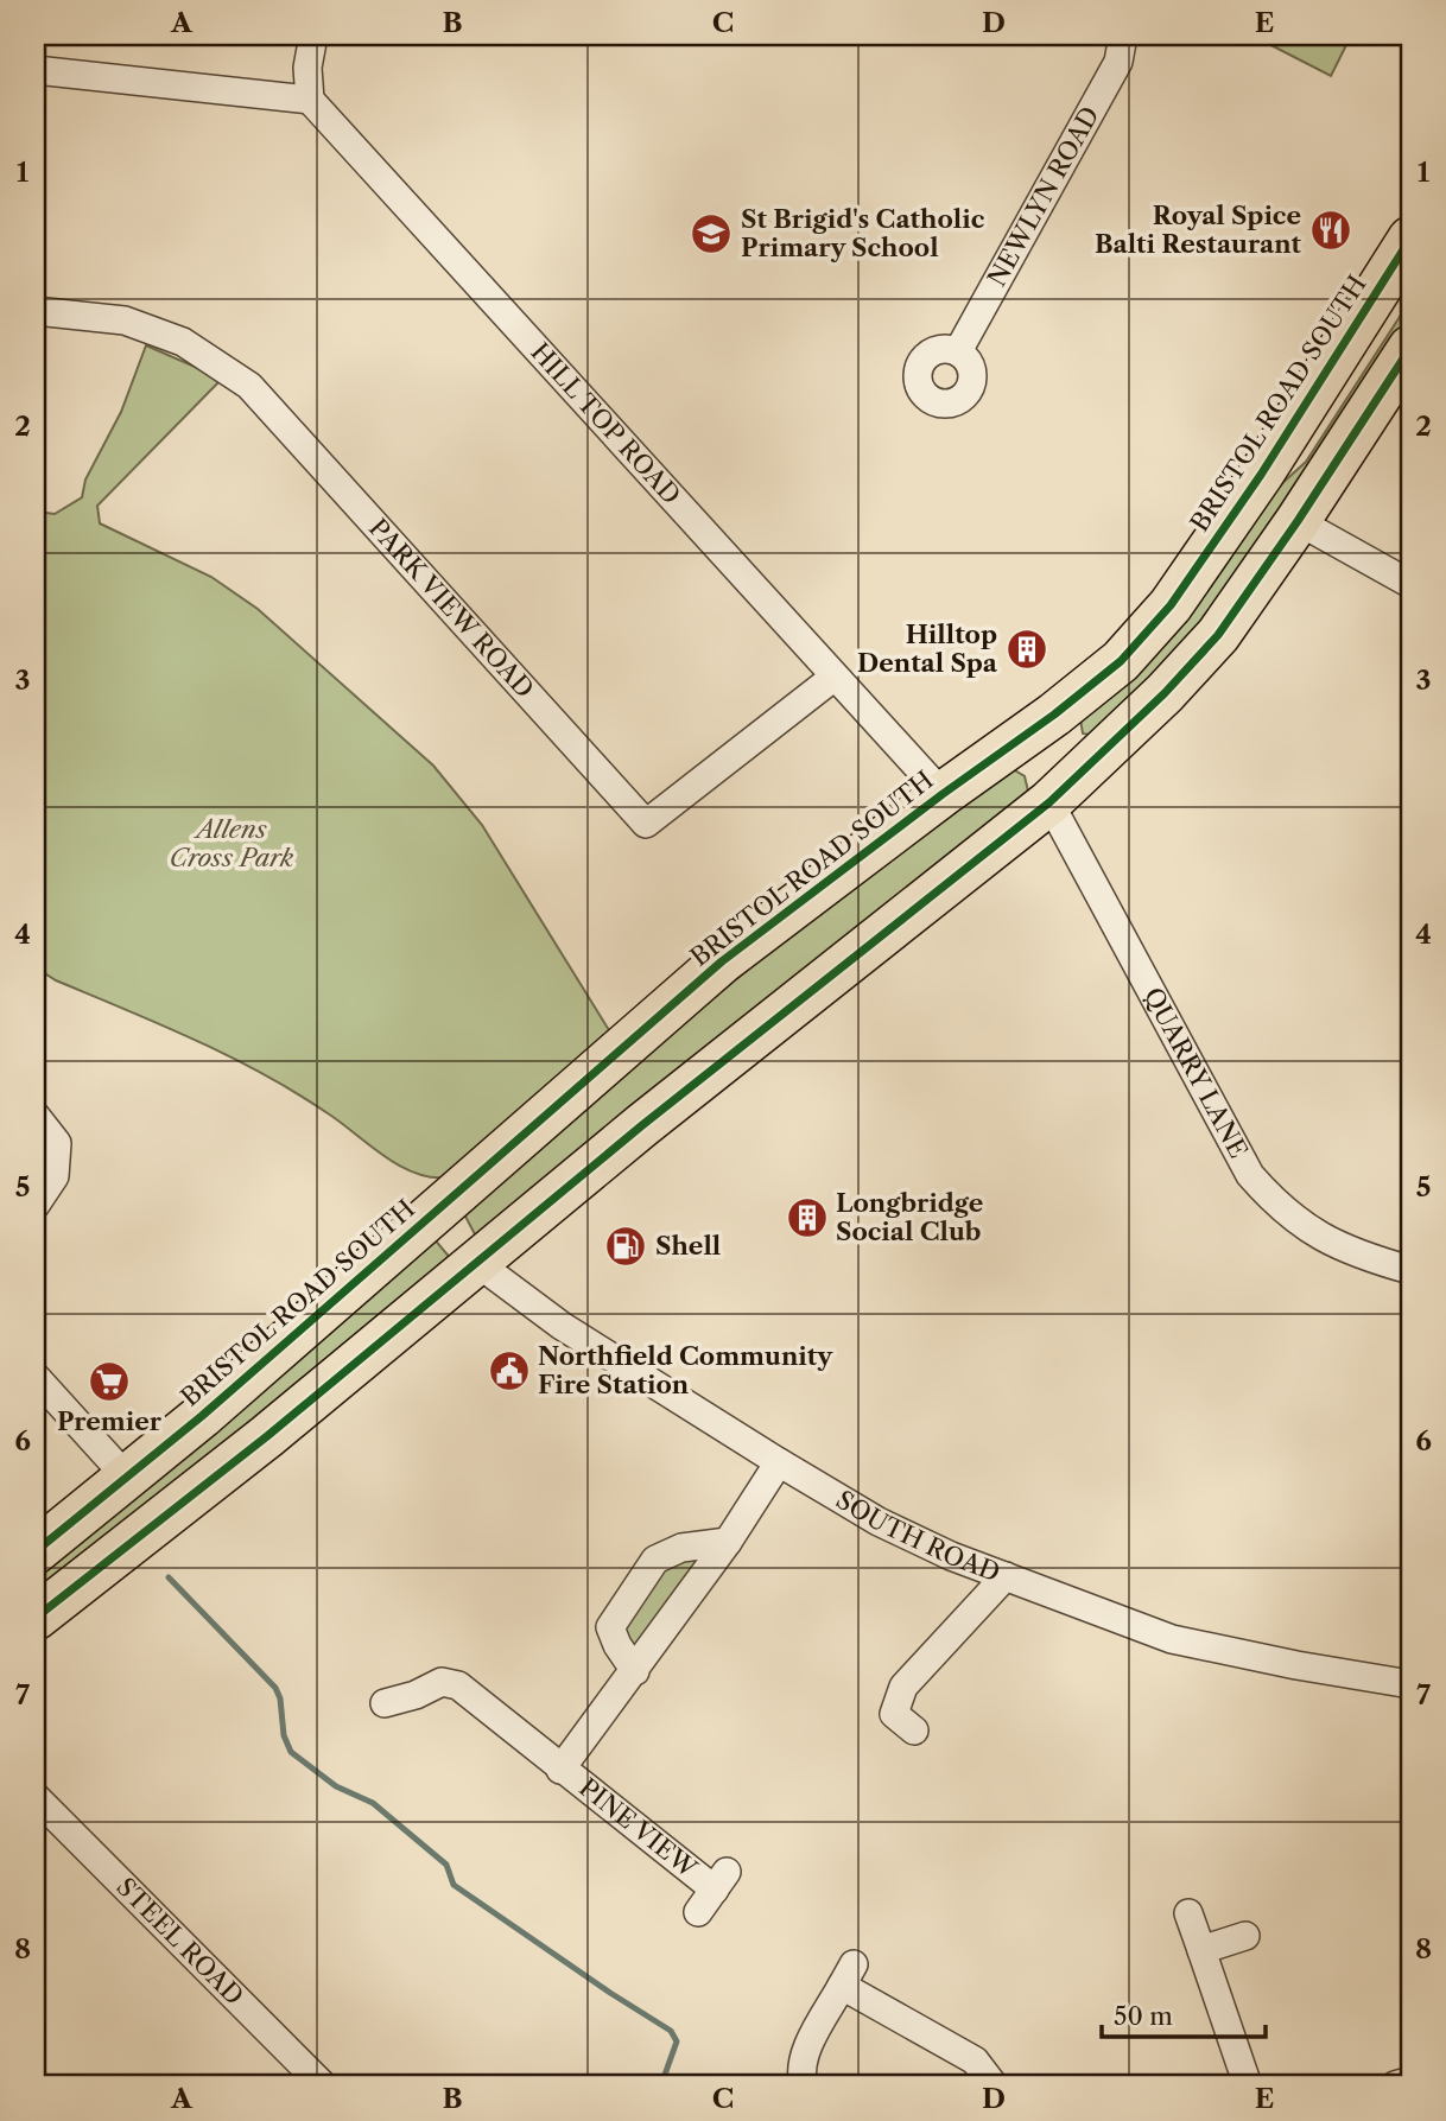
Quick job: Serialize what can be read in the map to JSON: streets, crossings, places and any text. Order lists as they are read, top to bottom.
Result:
{
  "streets": {
    "highway": ["BRISTOL ROAD SOUTH"],
    "street": [
      "NEWLYN ROAD",
      "HILL TOP ROAD",
      "PARK VIEW ROAD",
      "QUARRY LANE",
      "SOUTH ROAD",
      "PINE VIEW",
      "STEEL ROAD"
    ]
  },
  "crossings": [
    ["BRISTOL ROAD SOUTH", "HILL TOP ROAD"],
    ["HILL TOP ROAD", "PARK VIEW ROAD"],
    ["SOUTH ROAD", "PINE VIEW"]
  ],
  "parks": ["Allens Cross Park"],
  "places": {
    "restaurant": ["Royal Spice Balti Restaurant"],
    "school or university": ["St Brigid's Catholic Primary School"],
    "building": ["Hilltop Dental Spa", "Longbridge Social Club"],
    "fuel station": ["Shell"],
    "public building": ["Northfield Community Fire Station"],
    "supermarket": ["Premier"]
  },
  "scale_bar": "50 m",
  "grid": {
    "columns": [
      "A",
      "B",
      "C",
      "D",
      "E"
    ],
    "rows": [
      "1",
      "2",
      "3",
      "4",
      "5",
      "6",
      "7",
      "8"
    ]
  }
}
